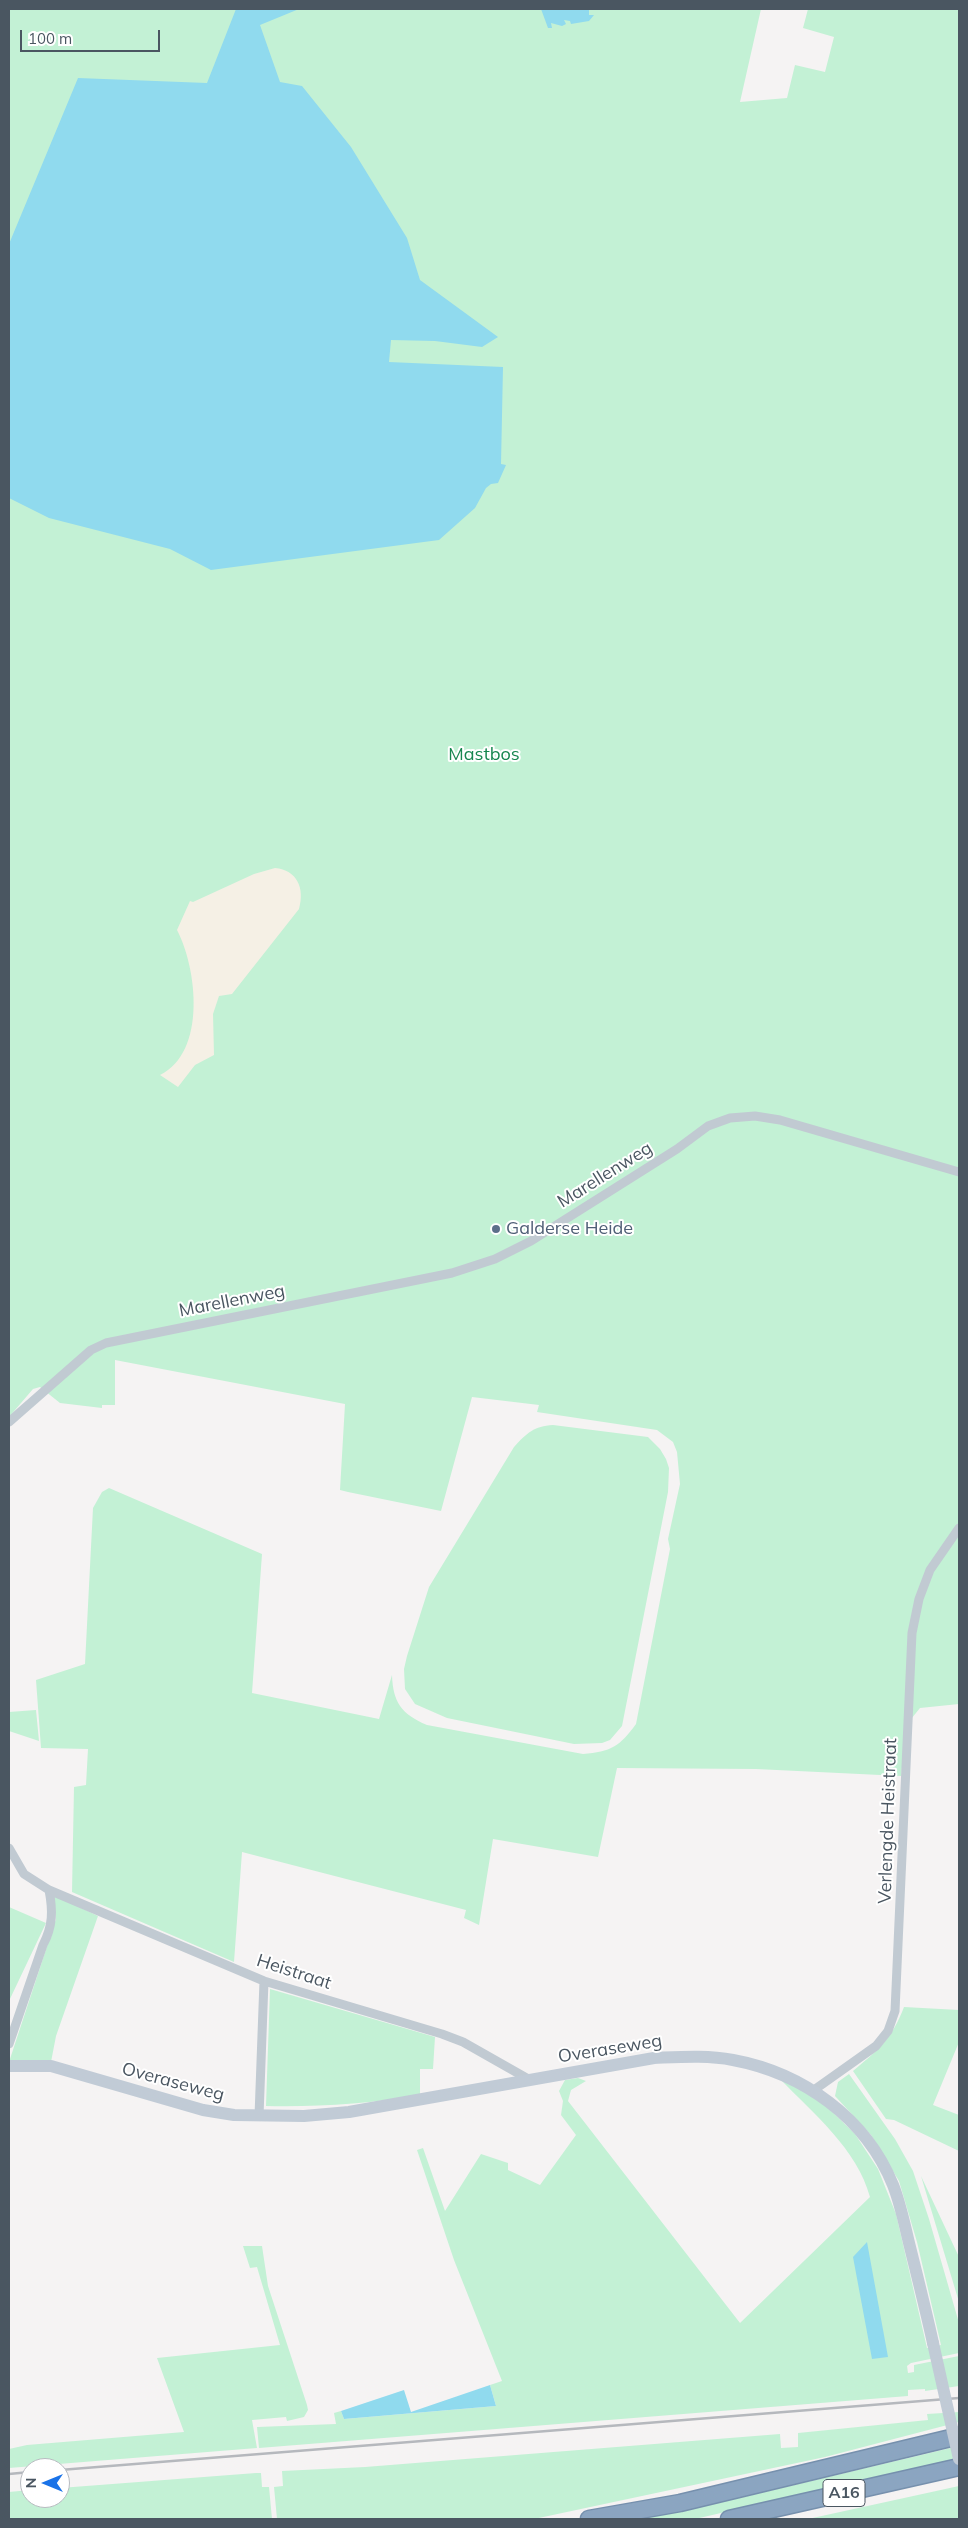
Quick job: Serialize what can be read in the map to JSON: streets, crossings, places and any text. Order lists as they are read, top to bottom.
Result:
{
  "streets": {
    "highway": ["A16"],
    "street": [
      "Marellenweg",
      "Verlengde Heistraat",
      "Heistraat",
      "Overaseweg"
    ]
  },
  "crossings": [
    ["Verlengde Heistraat", "Overaseweg"],
    ["Heistraat", "Overaseweg"]
  ],
  "parks": ["Mastbos"],
  "places": ["Galderse Heide"],
  "scale_bar": "100 m",
  "north": "left"
}
